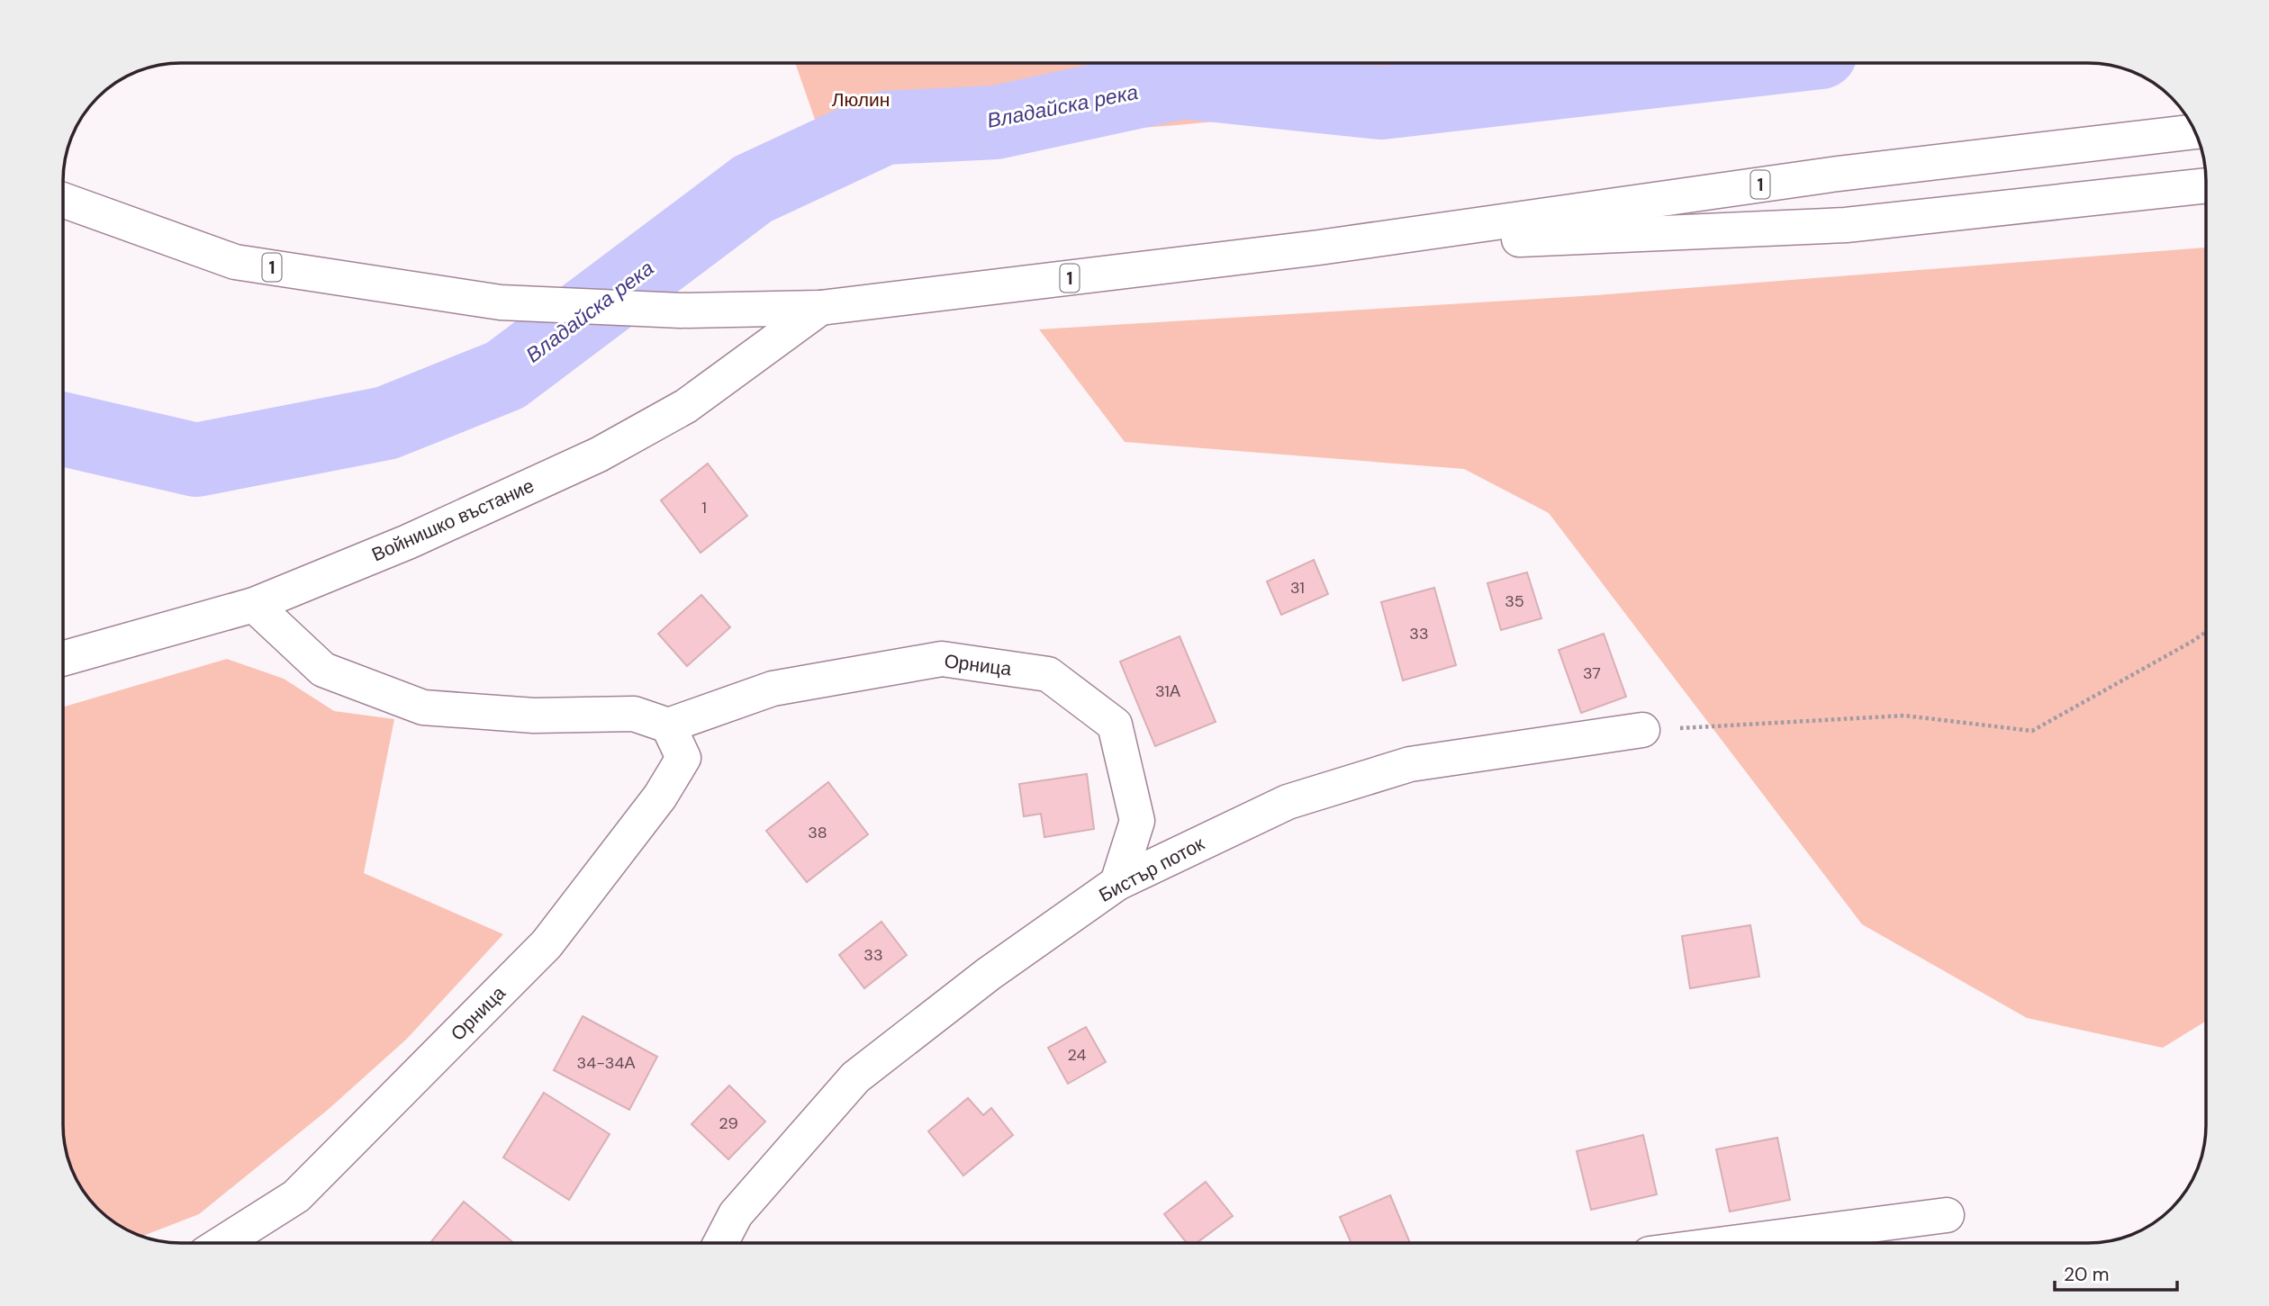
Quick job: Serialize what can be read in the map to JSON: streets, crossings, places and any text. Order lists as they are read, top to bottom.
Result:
{
  "streets": {
    "main road": [
      "1",
      "Войнишко въстание",
      "Орница",
      "Бистър поток"
    ]
  },
  "crossings": [
    ["1", "Войнишко въстание"],
    ["Орница", "Бистър поток"]
  ],
  "water": ["Владайска река"],
  "parks": ["Люлин"],
  "house_numbers": [
    "1",
    "31",
    "35",
    "33",
    "37",
    "31А",
    "38",
    "33",
    "24",
    "34-34А",
    "29"
  ],
  "scale_bar": "20 m"
}
